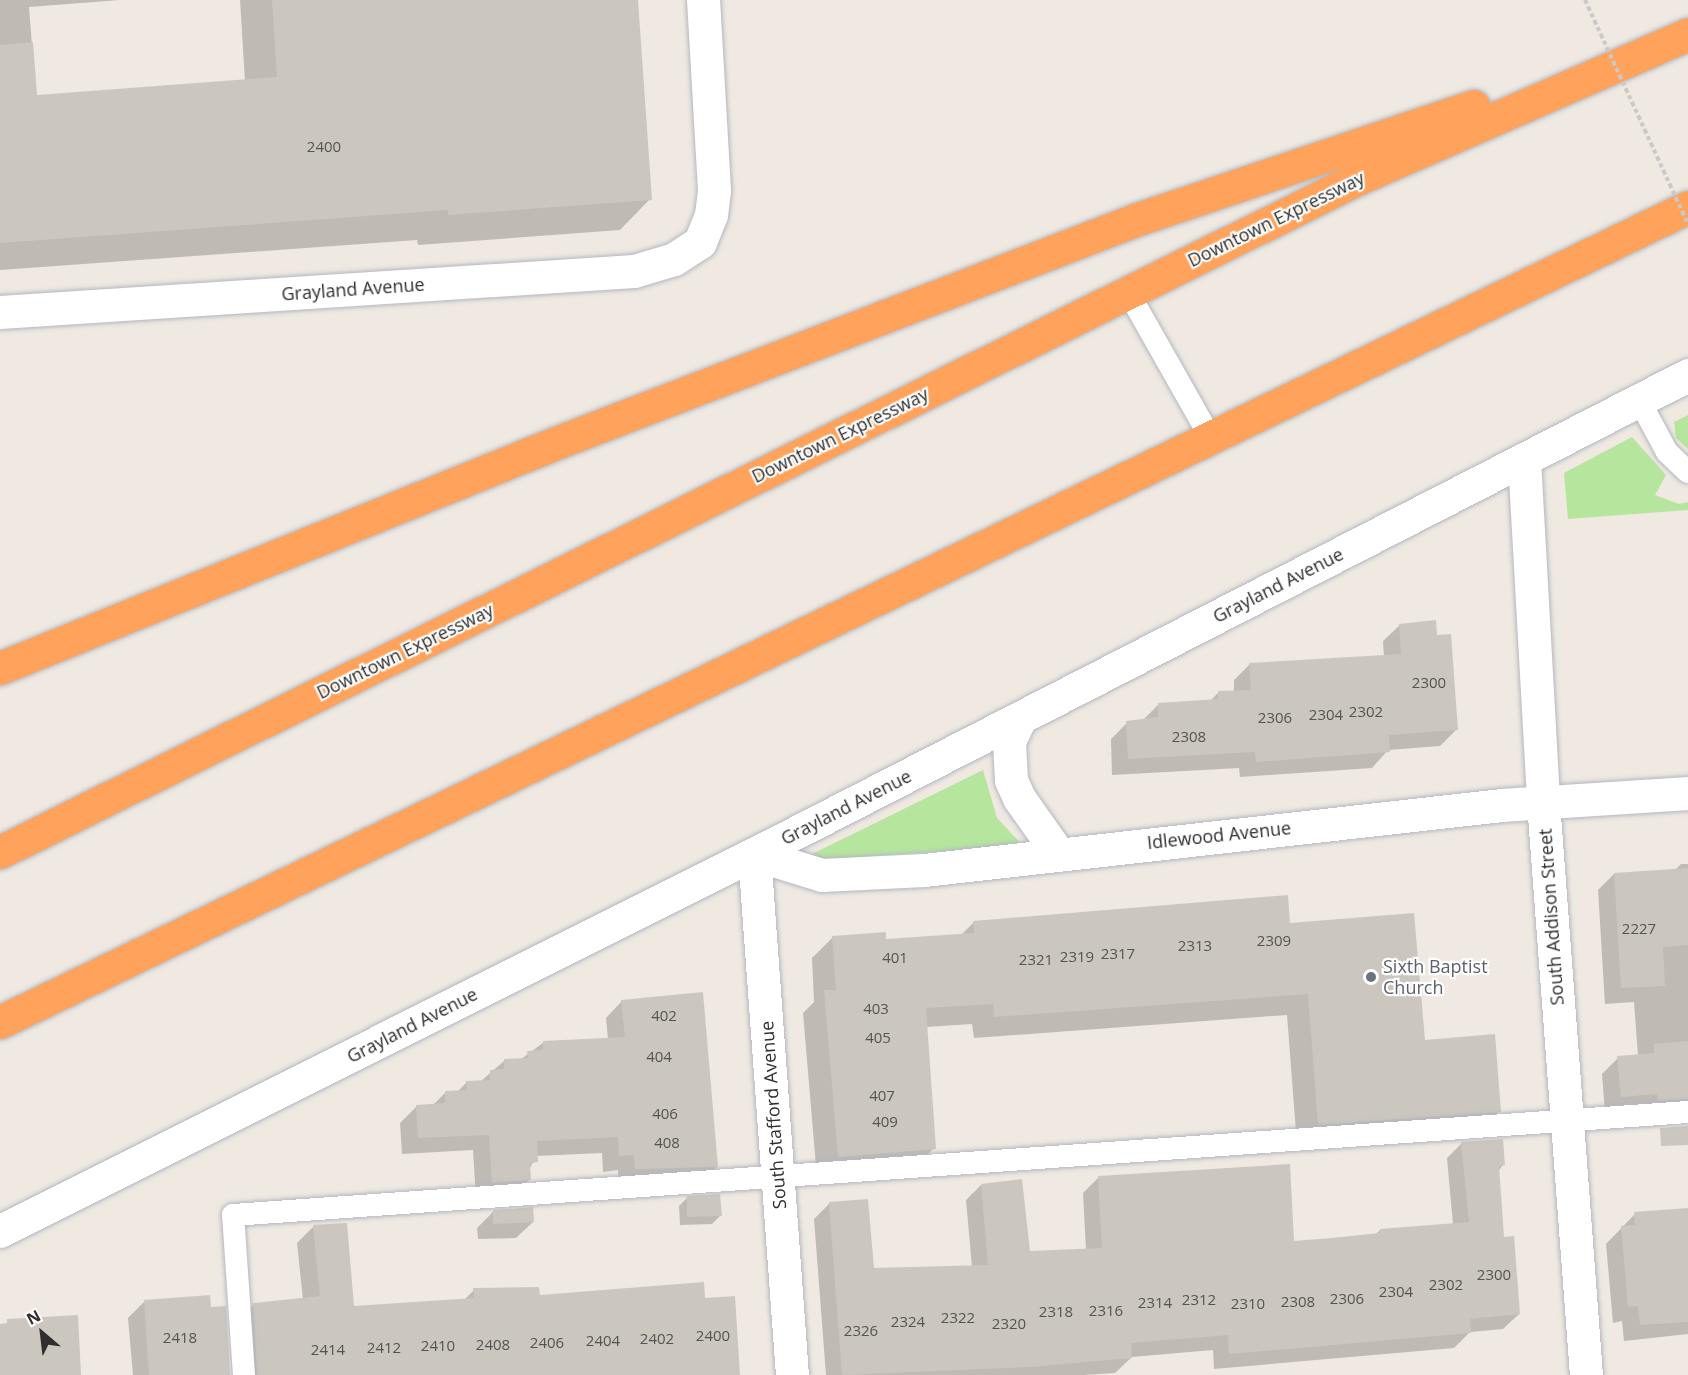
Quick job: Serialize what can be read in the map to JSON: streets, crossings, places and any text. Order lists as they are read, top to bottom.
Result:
{
  "streets": {
    "highway": ["Downtown Expressway"],
    "street": [
      "Grayland Avenue",
      "Idlewood Avenue",
      "South Addison Street",
      "South Stafford Avenue"
    ]
  },
  "crossings": [
    ["Grayland Avenue", "Idlewood Avenue"],
    ["Grayland Avenue", "South Addison Street"],
    ["Grayland Avenue", "South Stafford Avenue"],
    ["Idlewood Avenue", "South Addison Street"],
    ["Idlewood Avenue", "South Stafford Avenue"]
  ],
  "places": ["Sixth Baptist Church"],
  "house_numbers": [
    "2400",
    "2300",
    "2302",
    "2304",
    "2306",
    "2308",
    "2227",
    "2309",
    "2313",
    "2317",
    "2319",
    "401",
    "2321",
    "403",
    "402",
    "405",
    "404",
    "407",
    "406",
    "409",
    "408",
    "2300",
    "2302",
    "2304",
    "2306",
    "2312",
    "2308",
    "2314",
    "2310",
    "2316",
    "2318",
    "2322",
    "2324",
    "2320",
    "2326",
    "2400",
    "2418",
    "2402",
    "2404",
    "2406",
    "2408",
    "2410",
    "2412",
    "2414"
  ],
  "north": "top left"
}
